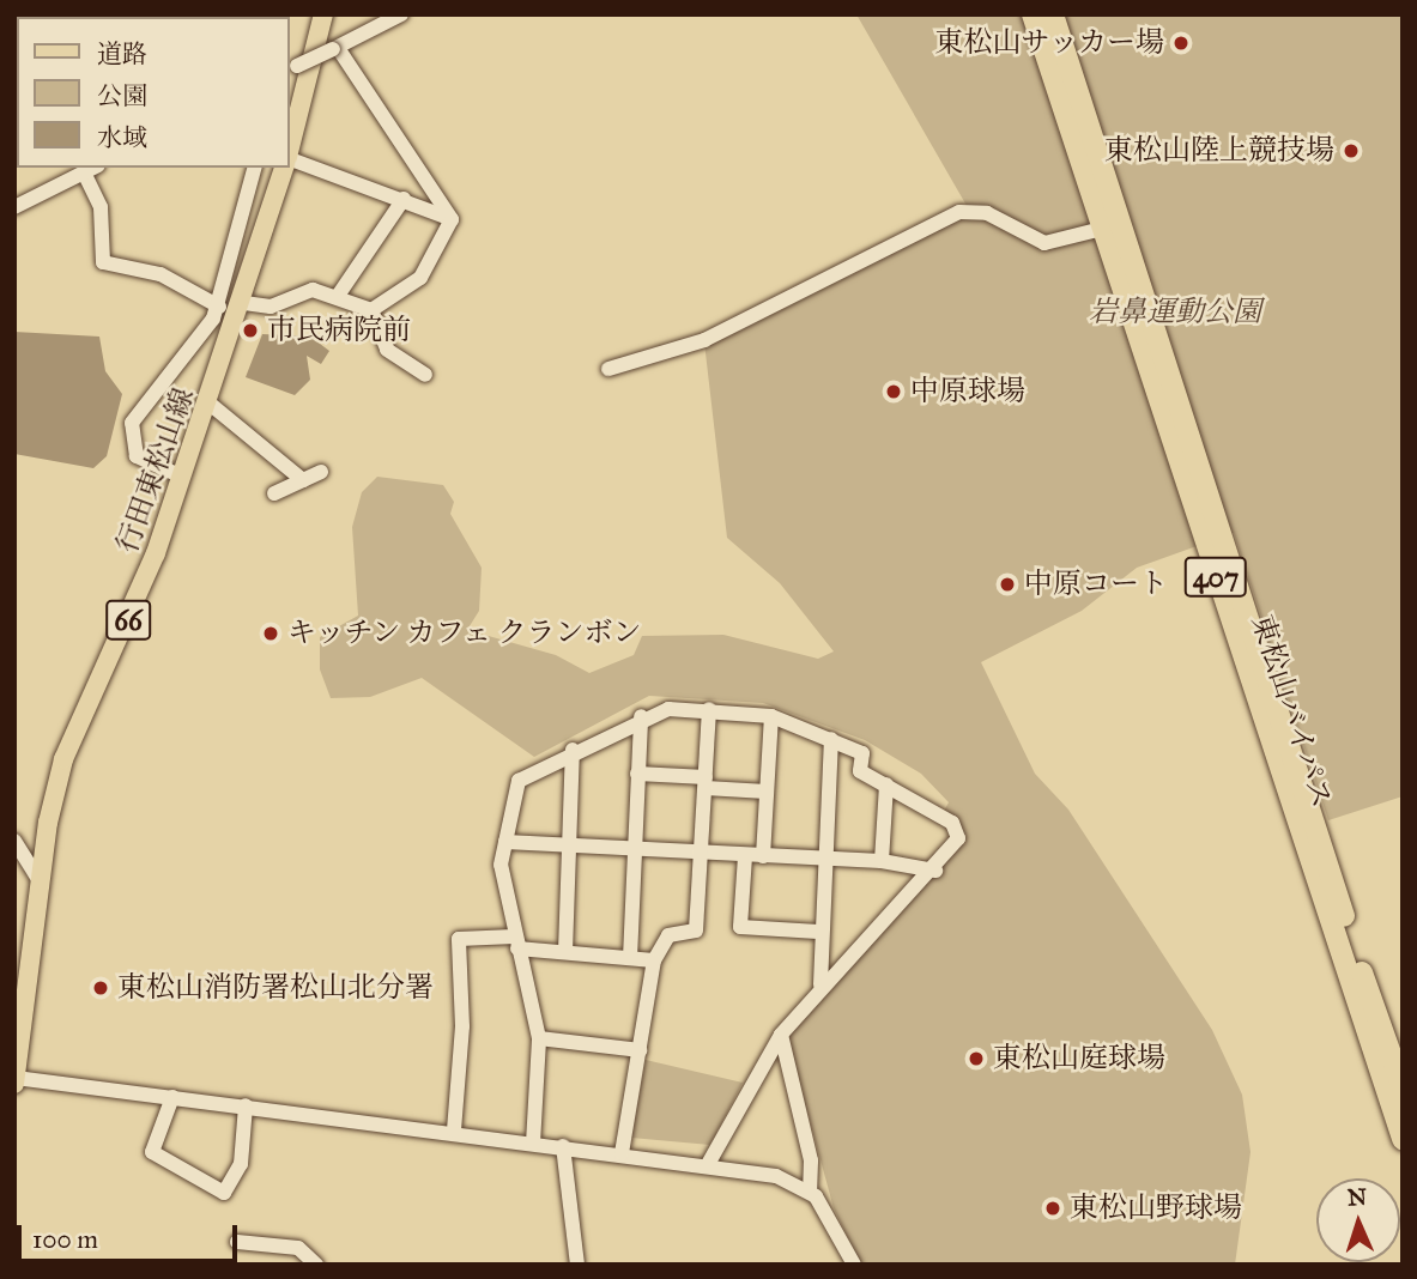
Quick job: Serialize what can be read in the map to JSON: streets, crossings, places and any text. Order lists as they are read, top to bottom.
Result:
{
  "streets": {
    "highway": ["407", "東松山バイパス"],
    "main road": ["行田東松山線", "66"]
  },
  "parks": ["岩鼻運動公園"],
  "places": [
    "東松山サッカー場",
    "東松山陸上競技場",
    "市民病院前",
    "中原球場",
    "中原コート",
    "キッチン カフェ クランボン",
    "東松山消防署松山北分署",
    "東松山庭球場",
    "東松山野球場"
  ],
  "legend": ["道路", "公園", "水域"],
  "scale_bar": "100 m",
  "north": "top"
}
